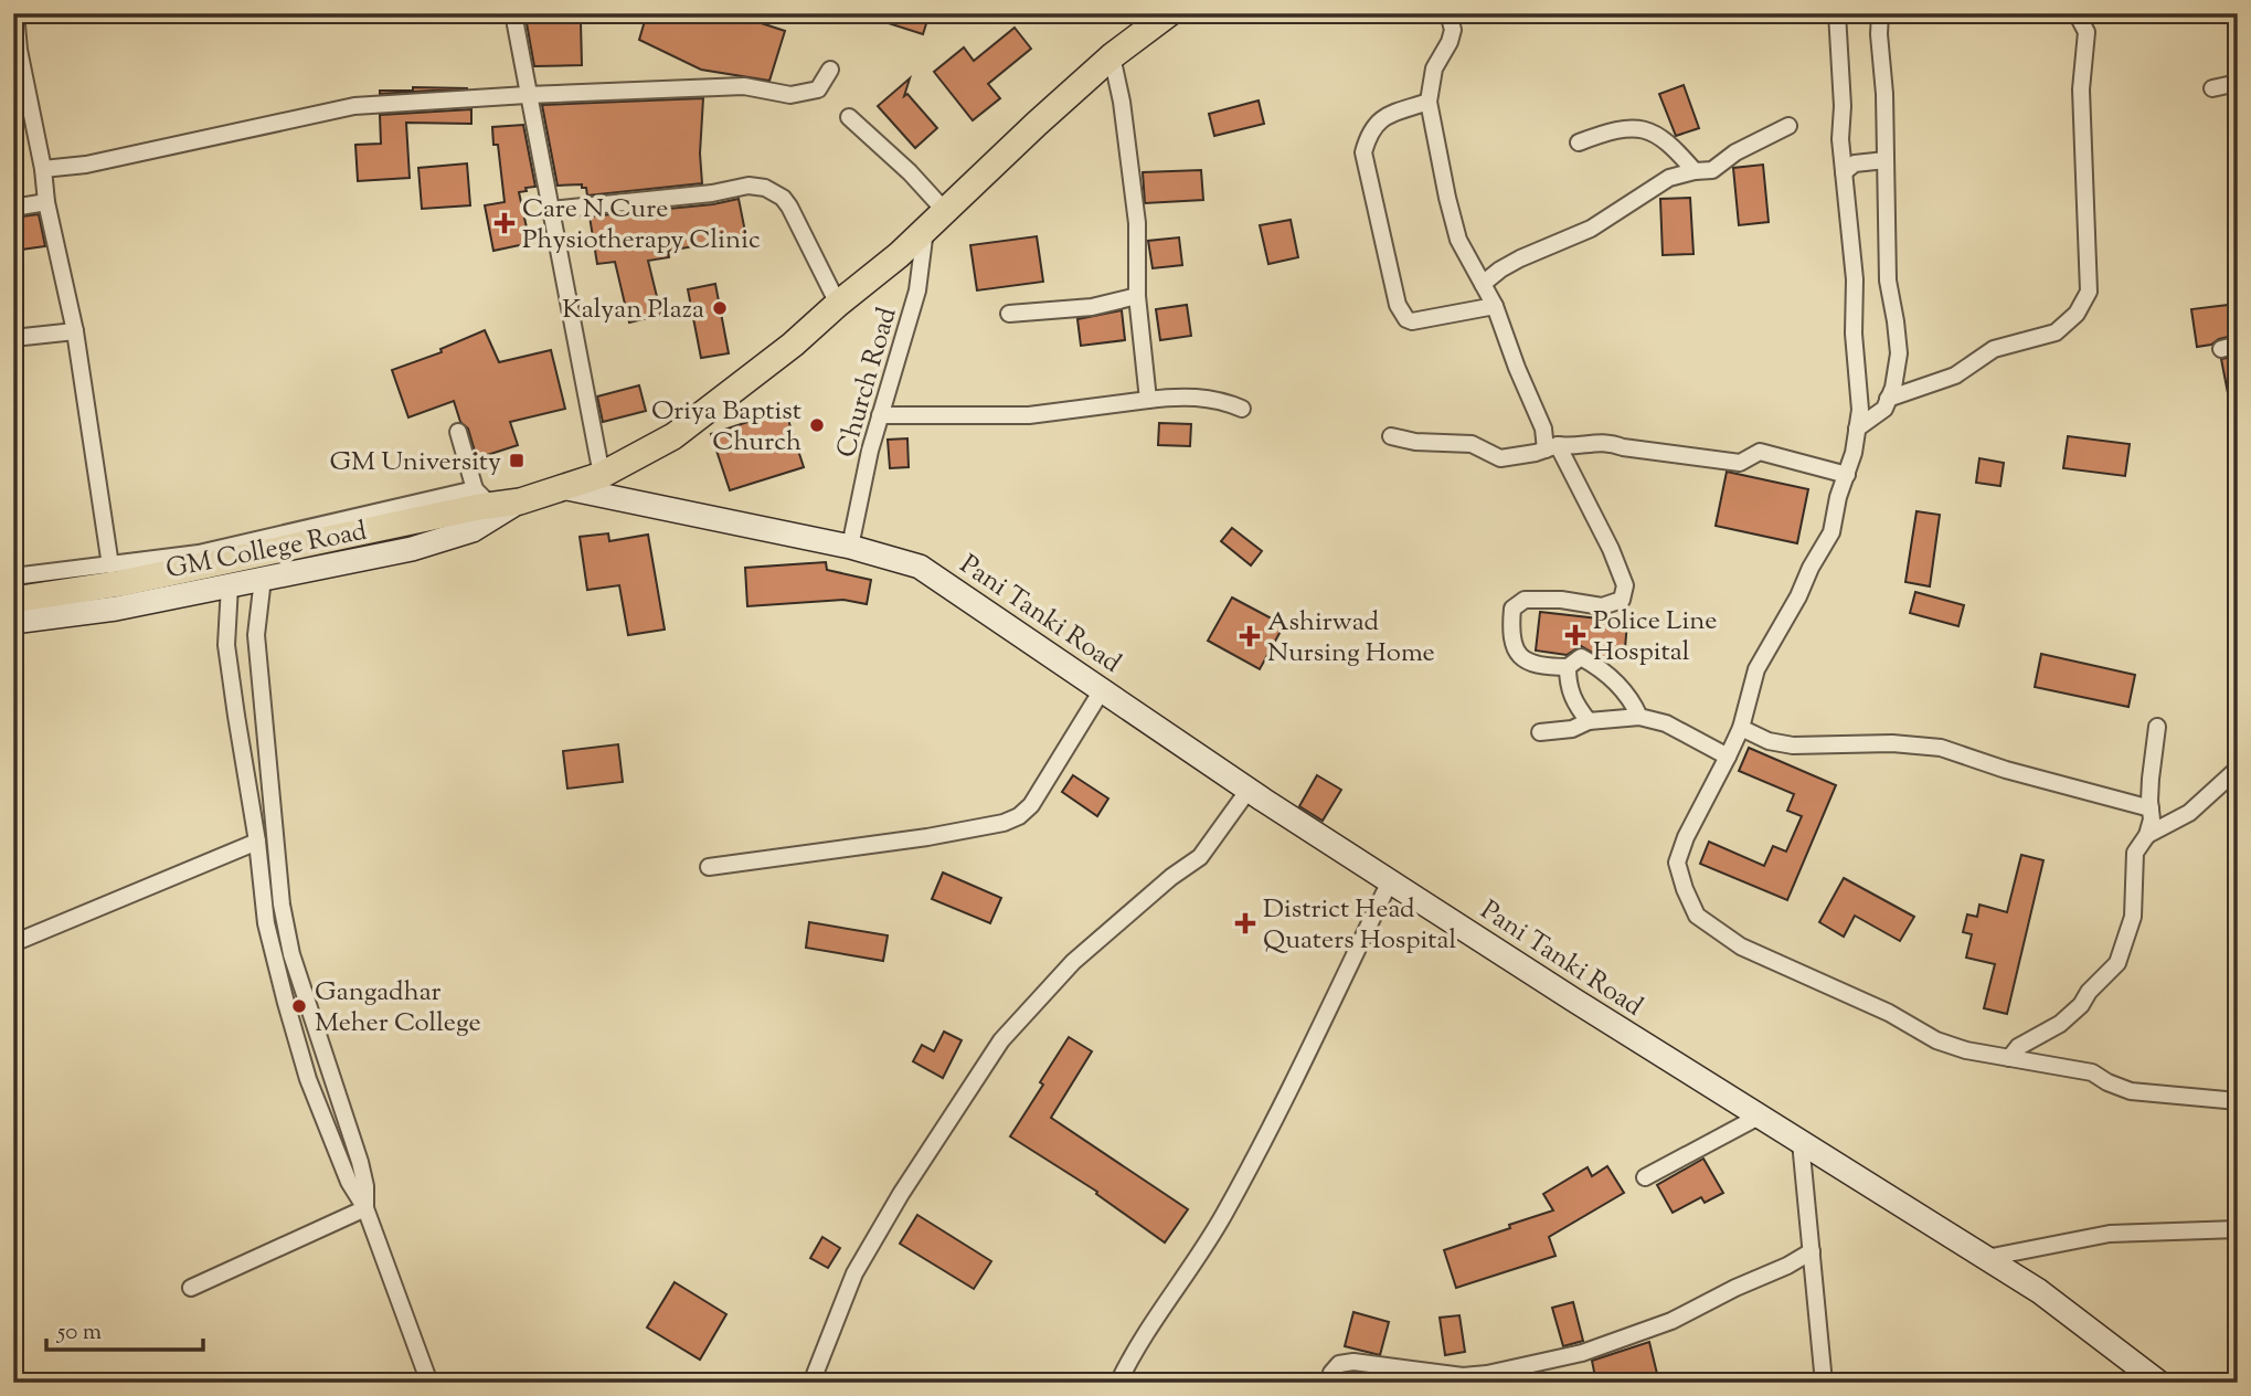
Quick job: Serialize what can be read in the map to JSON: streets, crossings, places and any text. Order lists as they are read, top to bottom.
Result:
{
  "streets": {
    "street": ["Church Road", "GM College Road", "Pani Tanki Road"]
  },
  "crossings": [
    ["Church Road", "Pani Tanki Road"]
  ],
  "places": {
    "health": [
      "Care N Cure Physiotherapy Clinic",
      "Police Line Hospital",
      "Ashirwad Nursing Home",
      "District Head Quaters Hospital"
    ],
    "other": ["Kalyan Plaza", "Oriya Baptist Church", "Gangadhar Meher College"],
    "transit": ["GM University"]
  },
  "scale_bar": "50 m"
}
